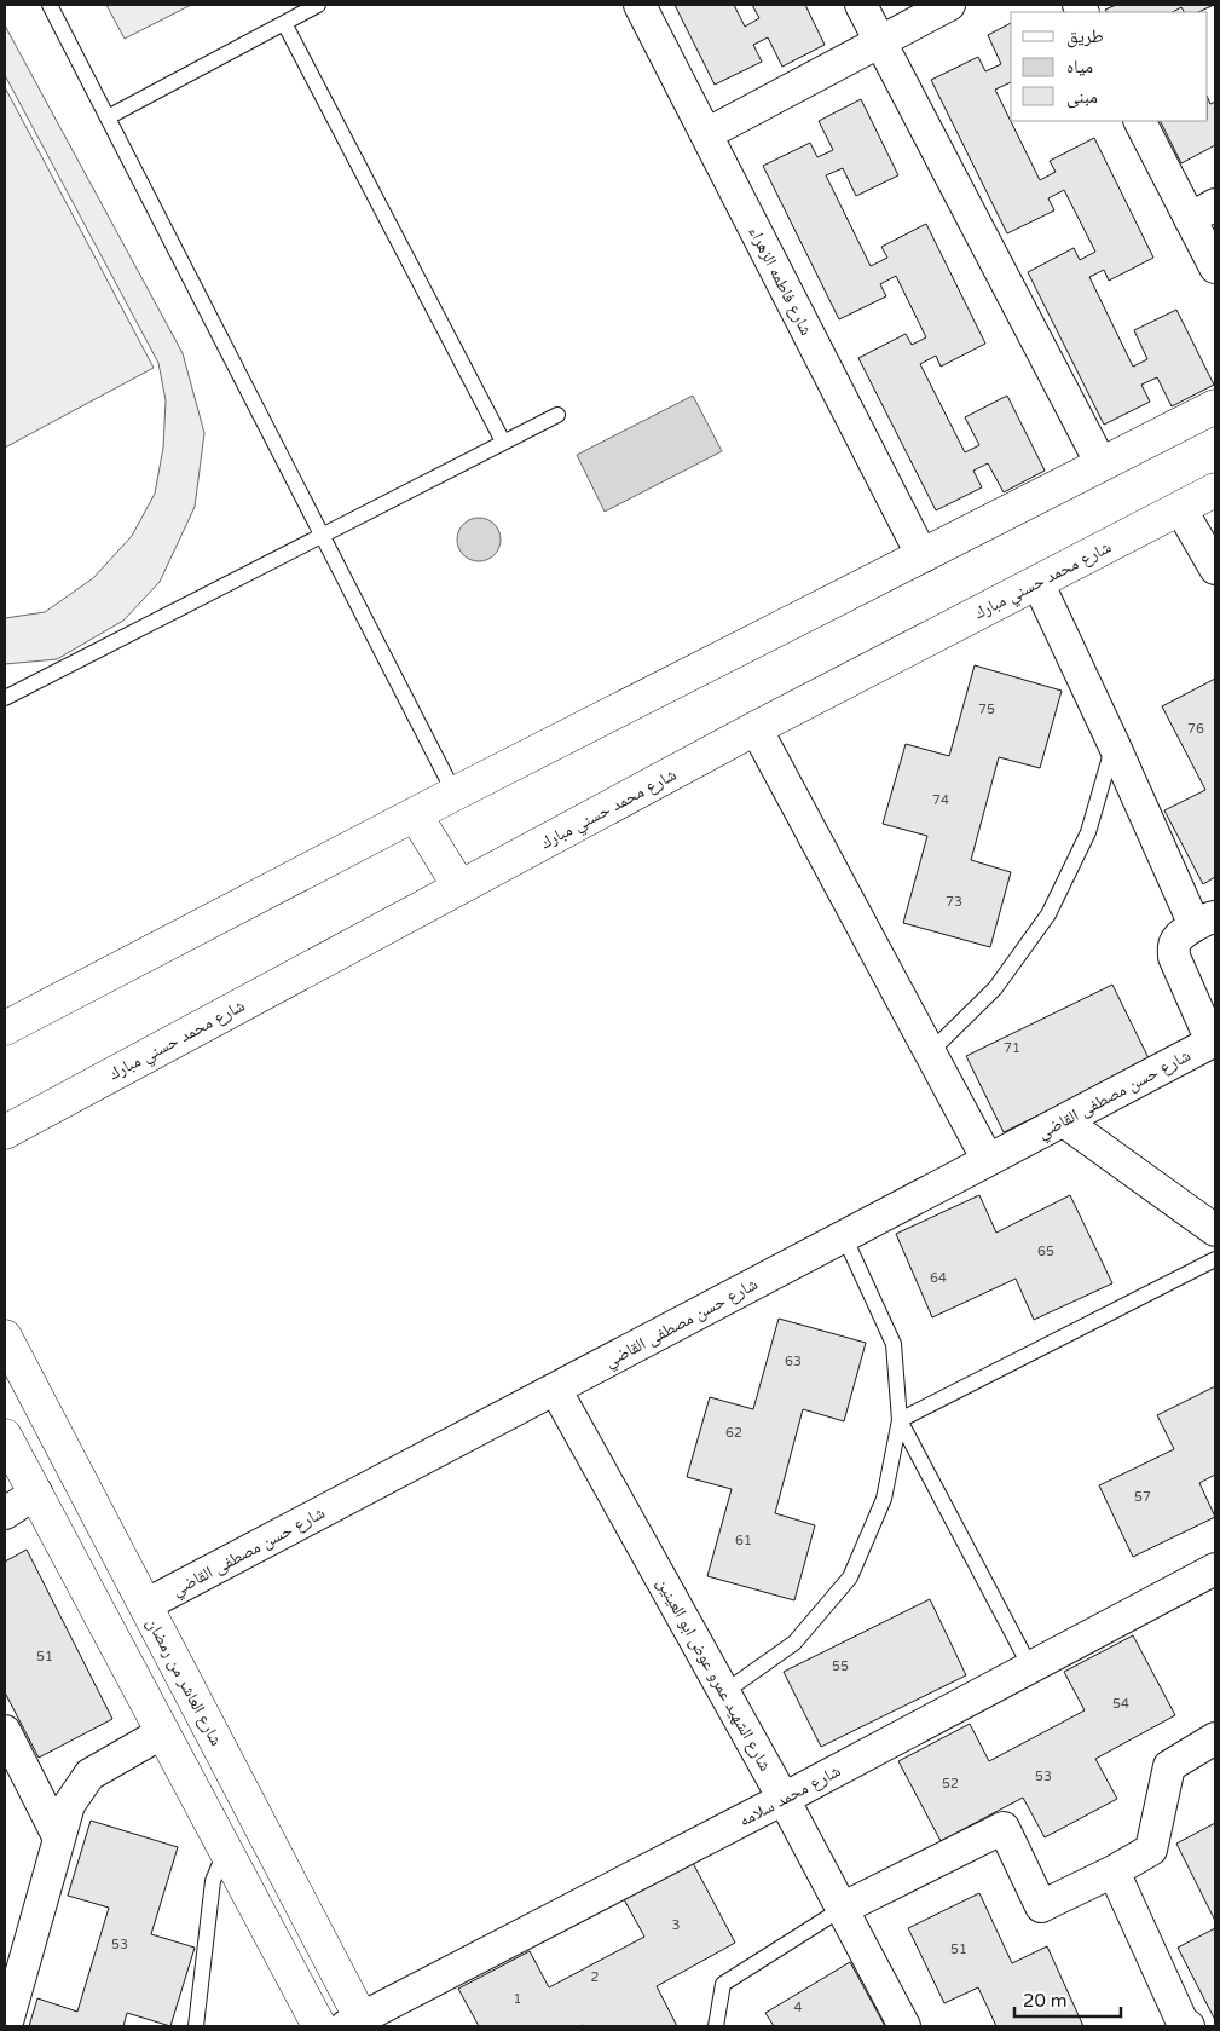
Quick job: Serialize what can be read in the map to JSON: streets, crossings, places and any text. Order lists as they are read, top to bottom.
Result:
{
  "streets": {
    "street": [
      "شارع فاطمه الزهراء",
      "شارع محمد حسني مبارك",
      "شارع حسن مصطفى القاضي",
      "شارع الشهيد عمرو عوض ابو العينين",
      "شارع العاشر من رمضان",
      "شارع محمد سلامه"
    ]
  },
  "crossings": [
    ["شارع حسن مصطفى القاضي", "شارع الشهيد عمرو عوض ابو العينين"],
    ["شارع حسن مصطفى القاضي", "شارع العاشر من رمضان"],
    ["شارع الشهيد عمرو عوض ابو العينين", "شارع محمد سلامه"],
    ["شارع العاشر من رمضان", "شارع محمد سلامه"]
  ],
  "house_numbers": [
    "75",
    "76",
    "74",
    "73",
    "71",
    "65",
    "64",
    "63",
    "62",
    "57",
    "61",
    "51",
    "55",
    "54",
    "53",
    "52",
    "3",
    "53",
    "51",
    "2",
    "1",
    "4"
  ],
  "legend": ["طريق", "مياه", "مبنى"],
  "scale_bar": "20 m"
}
